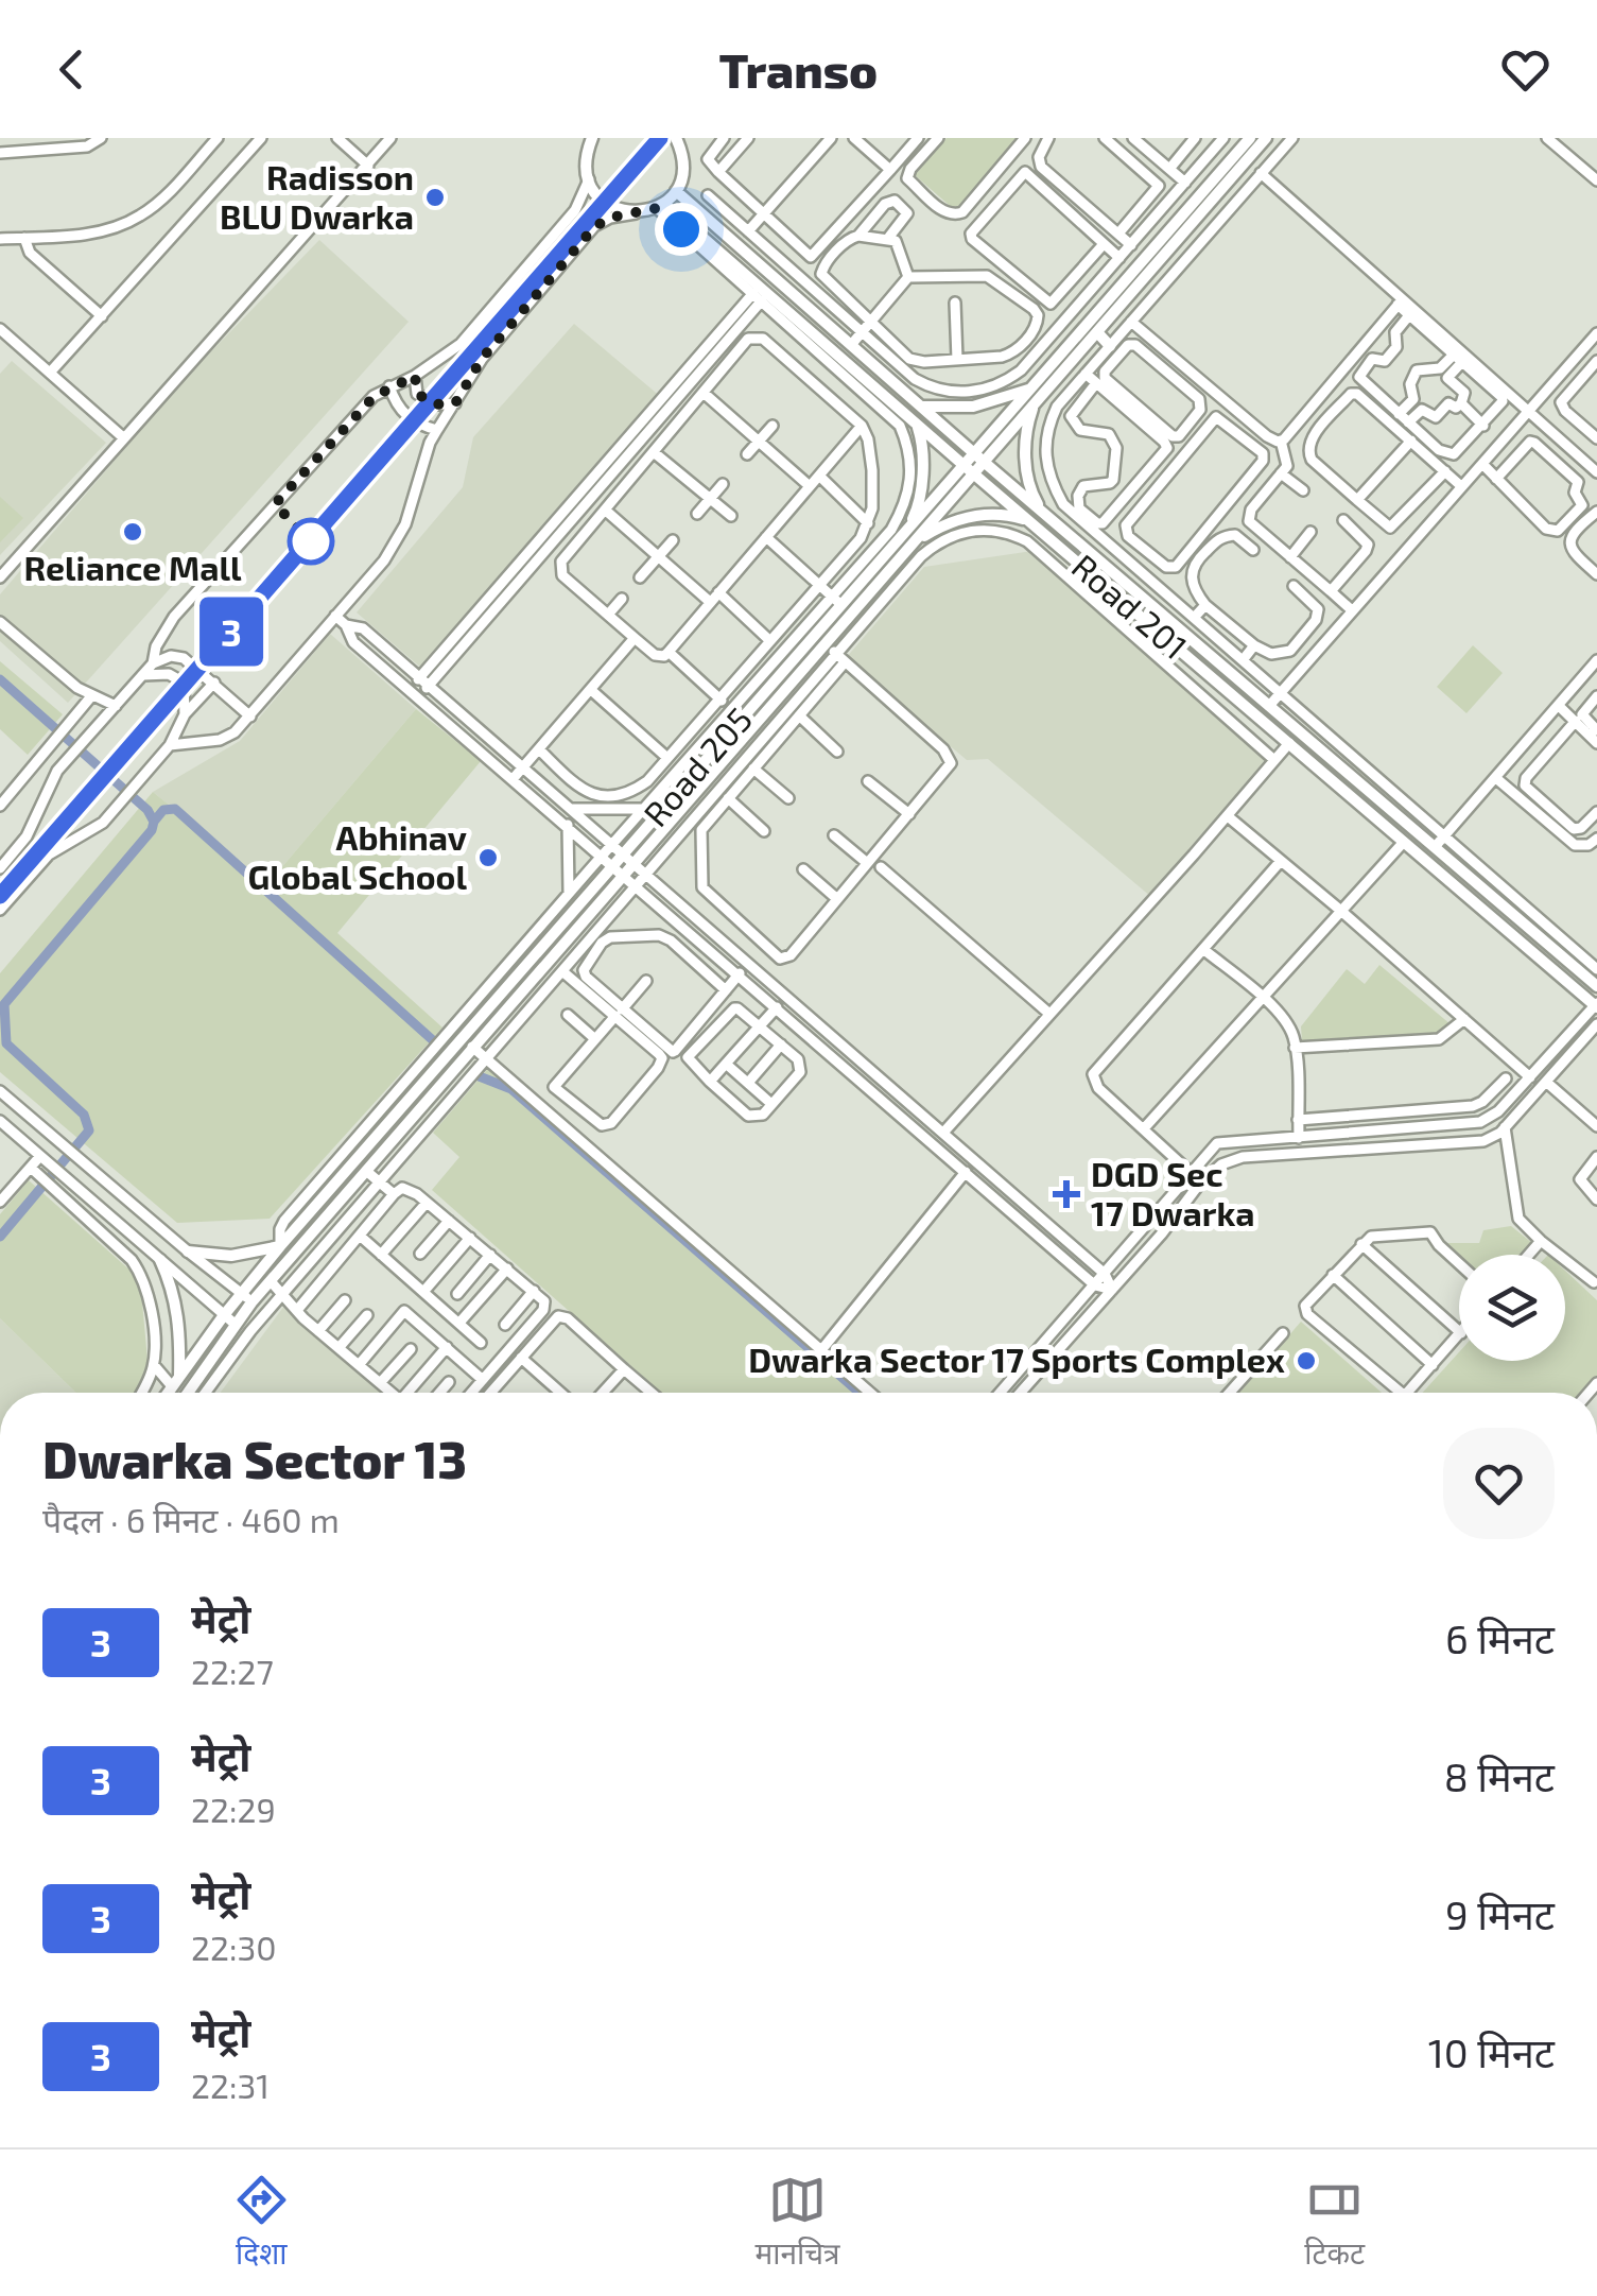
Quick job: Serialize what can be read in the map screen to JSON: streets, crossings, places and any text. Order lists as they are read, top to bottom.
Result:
{
  "streets": {
    "main road": ["Road 201", "Road 205"]
  },
  "crossings": [
    ["Road 201", "Road 205"]
  ],
  "places": {
    "other": [
      "Radisson BLU Dwarka",
      "Reliance Mall",
      "Abhinav Global School",
      "Dwarka Sector 17 Sports Complex"
    ],
    "health": ["DGD Sec 17 Dwarka"]
  },
  "lines": ["metro line 3"],
  "page": {
    "header": "Transo",
    "on_map": "3",
    "heading": ["Dwarka Sector 13", "पैदल · 6 मिनट · 460 m"],
    "list": [
      {
        "mark": "3",
        "name": "मेट्रो",
        "note": "22:27",
        "value": "6 मिनट"
      },
      {
        "mark": "3",
        "name": "मेट्रो",
        "note": "22:29",
        "value": "8 मिनट"
      },
      {
        "mark": "3",
        "name": "मेट्रो",
        "note": "22:30",
        "value": "9 मिनट"
      },
      {
        "mark": "3",
        "name": "मेट्रो",
        "note": "22:31",
        "value": "10 मिनट"
      }
    ],
    "tabs": ["दिशा", "मानचित्र", "टिकट"]
  }
}
